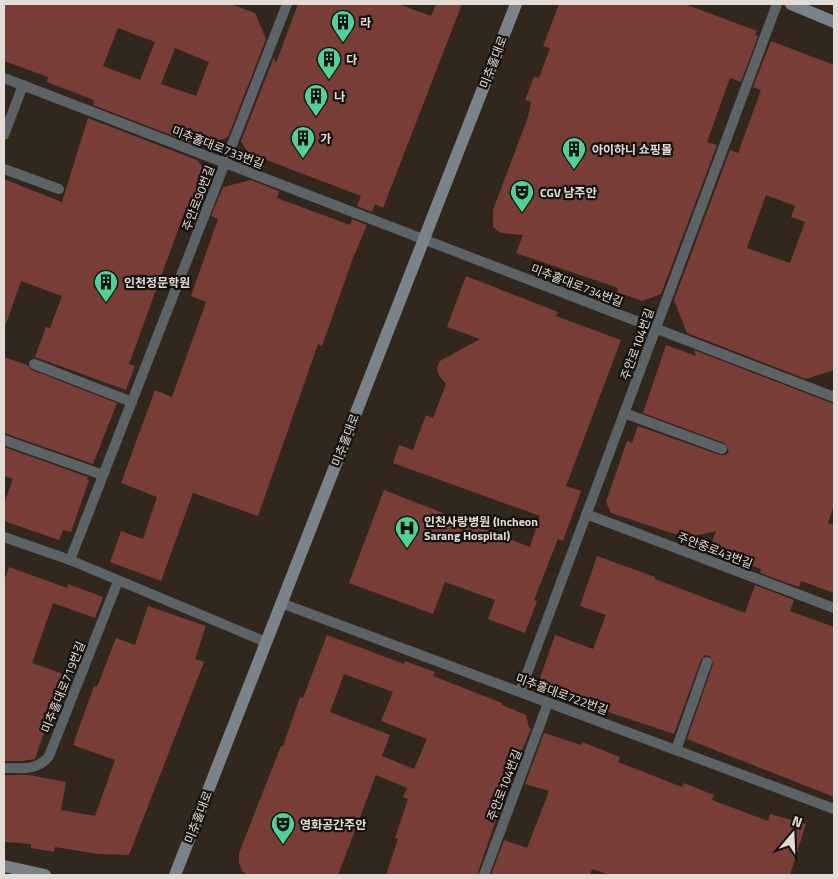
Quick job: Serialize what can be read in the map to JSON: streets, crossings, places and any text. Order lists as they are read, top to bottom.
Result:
{
  "streets": {
    "main road": ["미추홀대로"],
    "lane": [
      "미추홀대로733번길",
      "주안로90번길",
      "미추홀대로734번길",
      "주안로104번길",
      "주안중로43번길",
      "미추홀대로719번길",
      "미추홀대로722번길"
    ]
  },
  "crossings": [
    ["미추홀대로", "미추홀대로733번길"],
    ["미추홀대로", "미추홀대로734번길"],
    ["미추홀대로", "미추홀대로722번길"],
    ["미추홀대로733번길", "주안로90번길"],
    ["미추홀대로733번길", "미추홀대로734번길"],
    ["미추홀대로734번길", "주안로104번길"],
    ["주안로104번길", "주안중로43번길"],
    ["주안로104번길", "미추홀대로722번길"]
  ],
  "places": {
    "building": [
      "라",
      "다",
      "나",
      "가",
      "아이하니 쇼핑몰",
      "인천정문학원"
    ],
    "theatre": ["CGV 남주안", "영화공간주안"],
    "hospital": ["인천사랑병원 (Incheon Sarang Hospital)"]
  },
  "north": "top"
}
